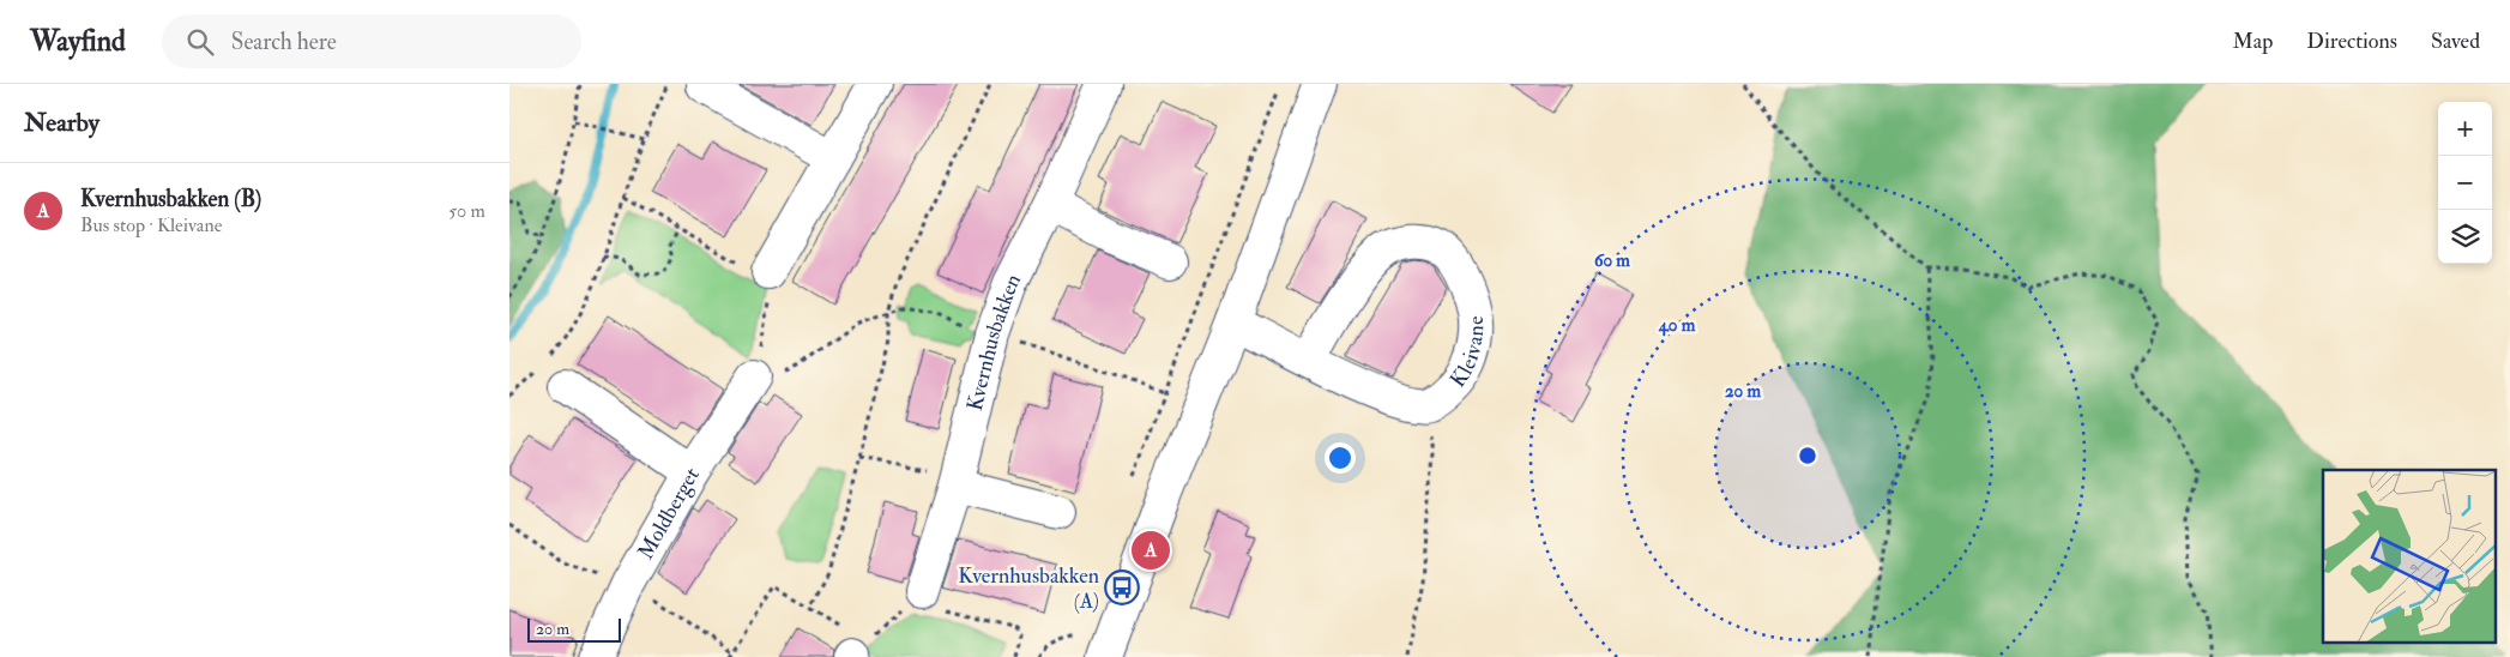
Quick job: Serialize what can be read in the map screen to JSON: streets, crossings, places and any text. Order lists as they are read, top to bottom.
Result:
{
  "streets": {
    "street": ["Kvernhusbakken", "Kleivane", "Moldberget"]
  },
  "places": {
    "bus stop": ["Kvernhusbakken (A)"]
  },
  "scale_bar": "20 m",
  "page": {
    "header": "Wayfind",
    "search": "Search here",
    "nav": ["Map", "Directions", "Saved"],
    "heading": "Nearby",
    "map_buttons": ["+", "−"],
    "list": [
      {
        "mark": "A",
        "name": "Kvernhusbakken (B)",
        "note": "Bus stop · Kleivane",
        "value": "50 m"
      }
    ],
    "pins": "A",
    "scale": "20 m"
  },
  "rings": ["60 m", "40 m", "20 m"]
}
